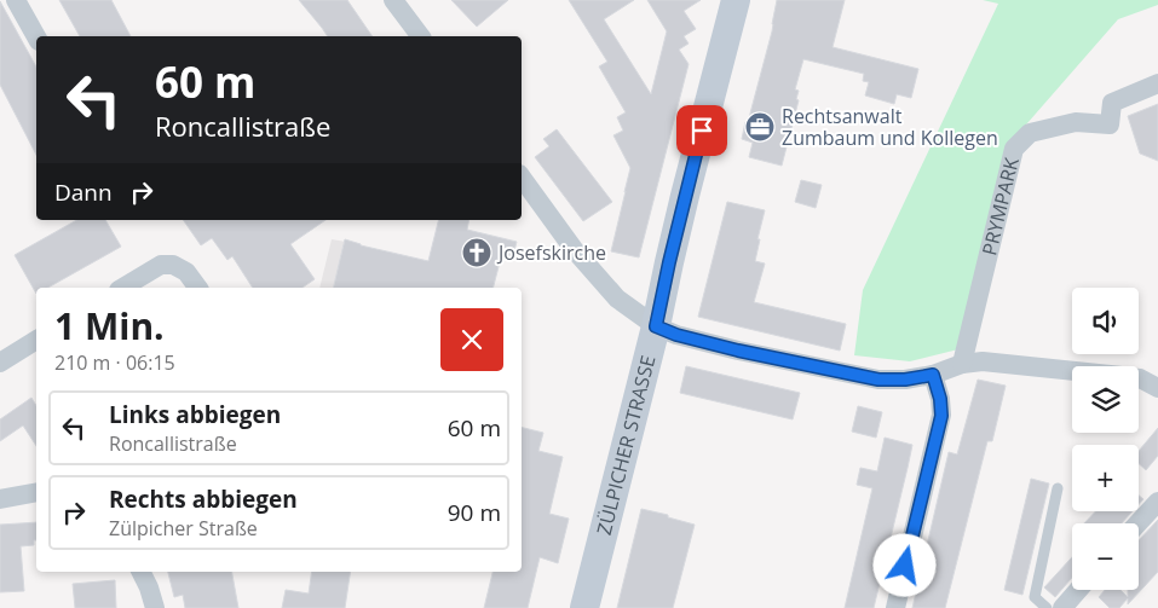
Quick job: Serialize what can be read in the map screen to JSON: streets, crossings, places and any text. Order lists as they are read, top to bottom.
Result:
{
  "streets": {
    "street": ["PRYMPARK", "ZÜLPICHER STRASSE"]
  },
  "places": {
    "office": ["Rechtsanwalt Zumbaum und Kollegen"],
    "church": ["Josefskirche"]
  },
  "page": {
    "turn": ["60 m", "Roncallistraße"],
    "then": "Dann",
    "map_buttons": ["+", "−"],
    "heading": ["1 Min.", "210 m · 06:15"],
    "list": [
      {
        "name": "Links abbiegen",
        "note": "Roncallistraße",
        "value": "60 m"
      },
      {
        "name": "Rechts abbiegen",
        "note": "Zülpicher Straße",
        "value": "90 m"
      }
    ]
  }
}
